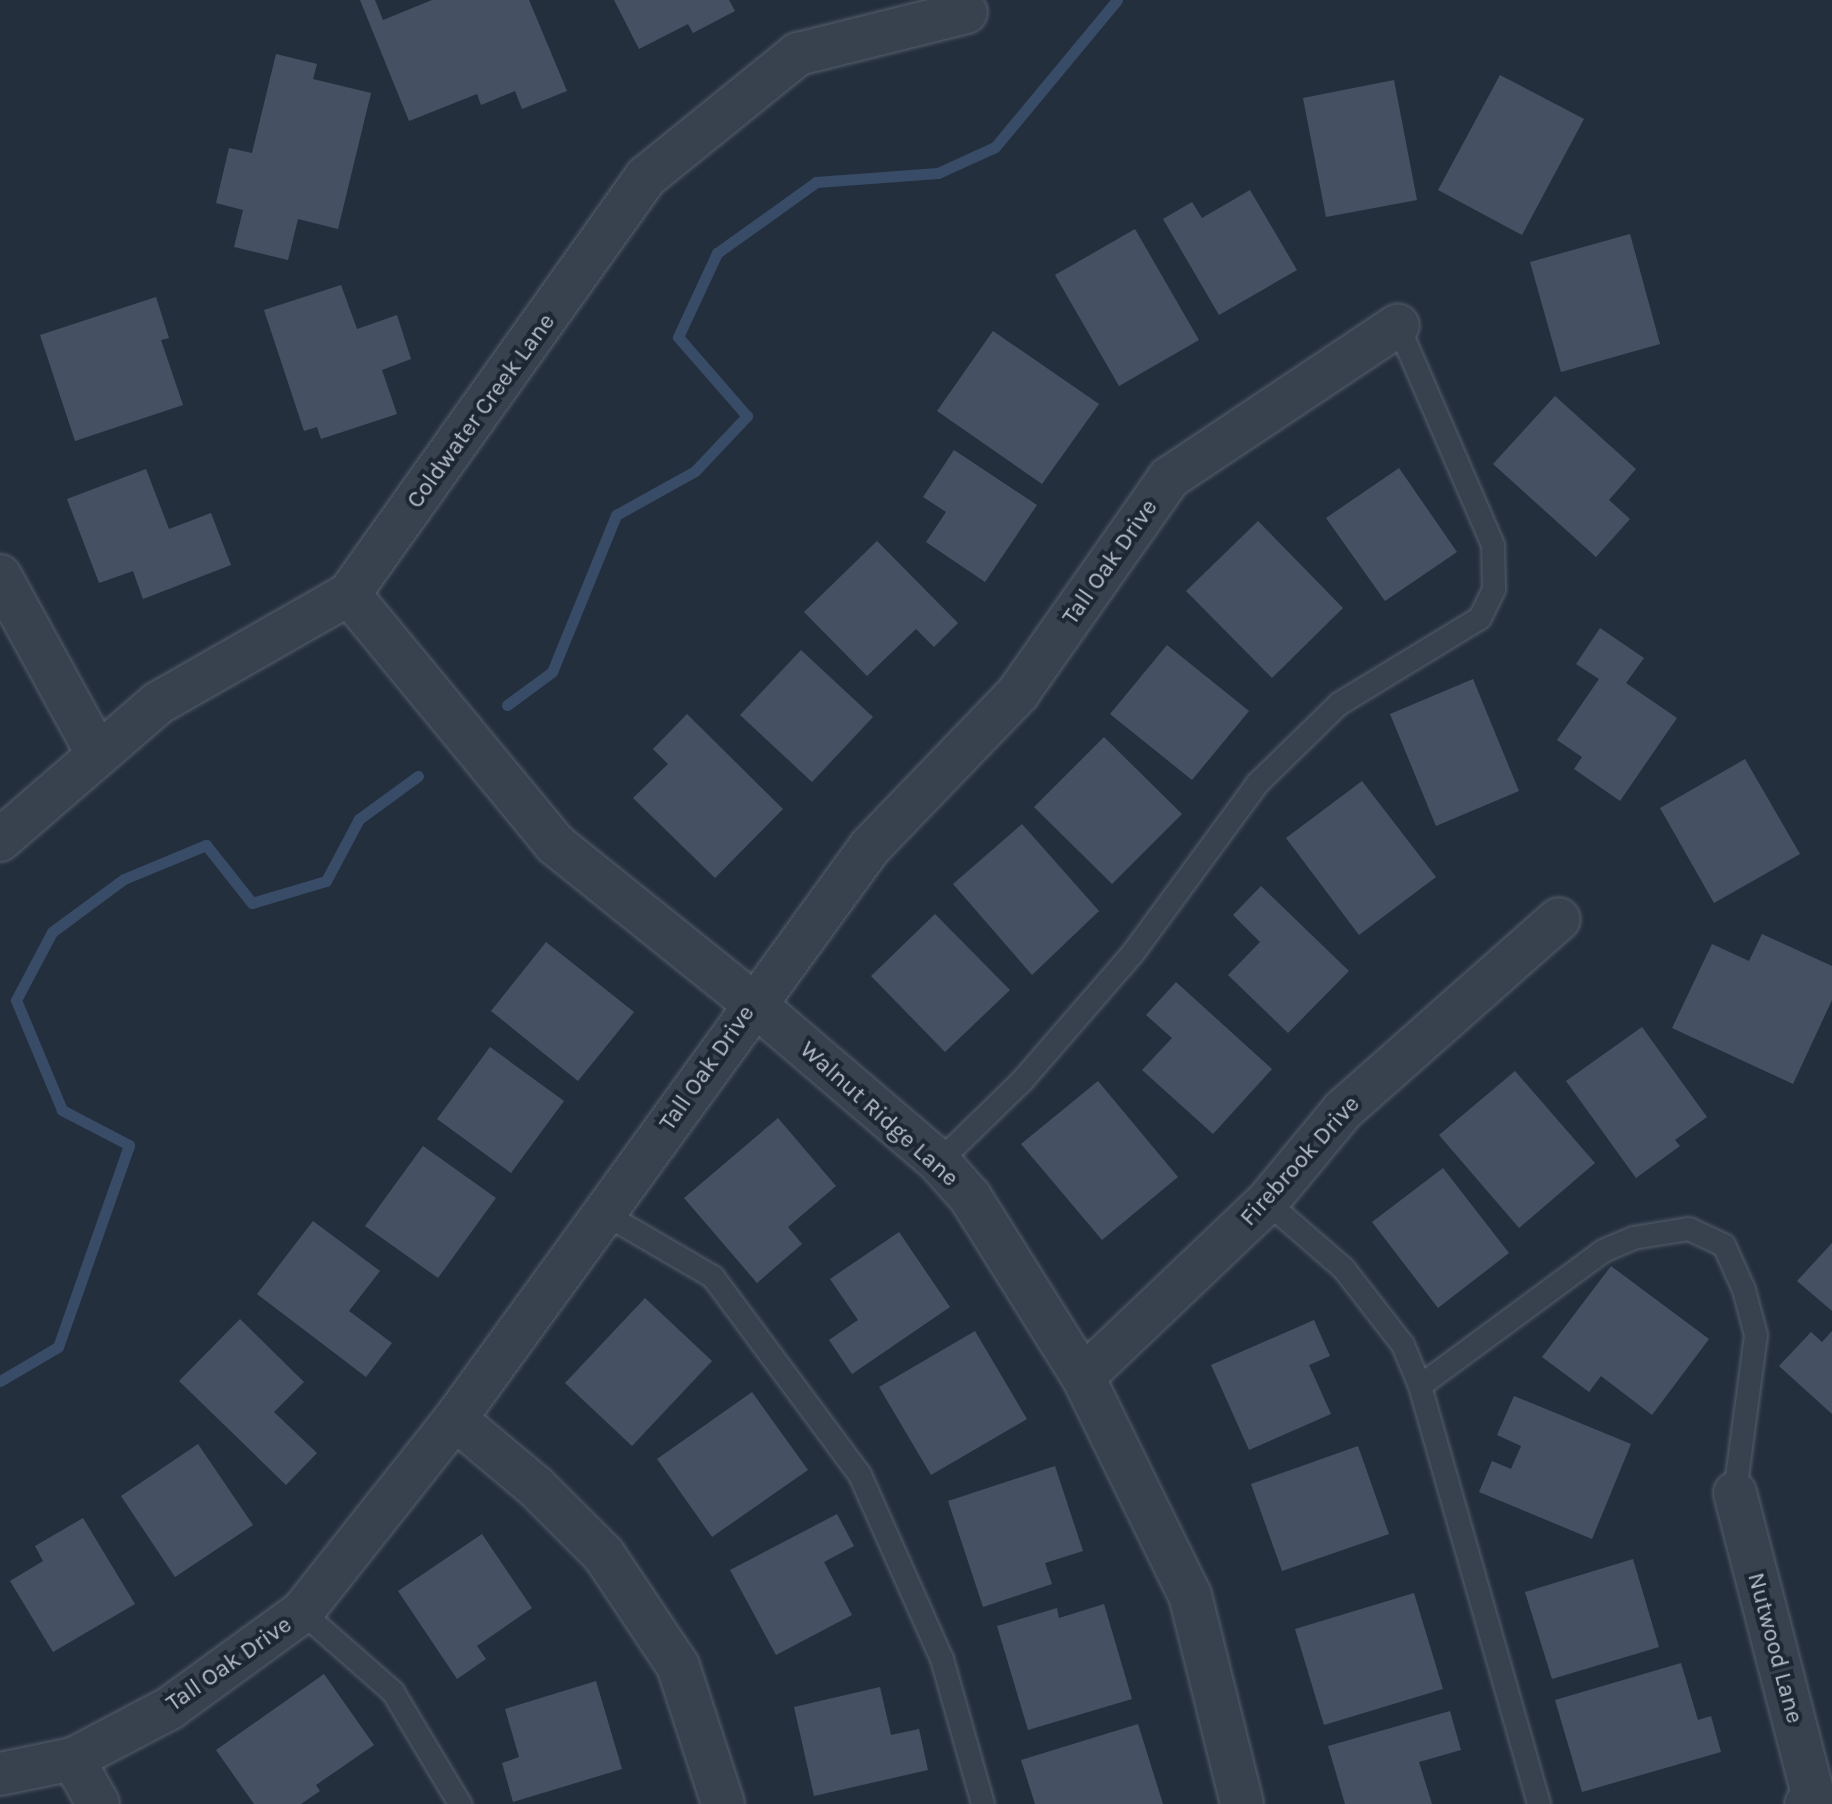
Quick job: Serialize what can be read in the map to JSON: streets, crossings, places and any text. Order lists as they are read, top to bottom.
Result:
{
  "streets": {
    "street": [
      "Coldwater Creek Lane",
      "Tall Oak Drive",
      "Walnut Ridge Lane",
      "Firebrook Drive",
      "Nutwood Lane"
    ]
  },
  "crossings": [
    ["Coldwater Creek Lane", "Walnut Ridge Lane"],
    ["Tall Oak Drive", "Walnut Ridge Lane"],
    ["Walnut Ridge Lane", "Firebrook Drive"]
  ]
}
